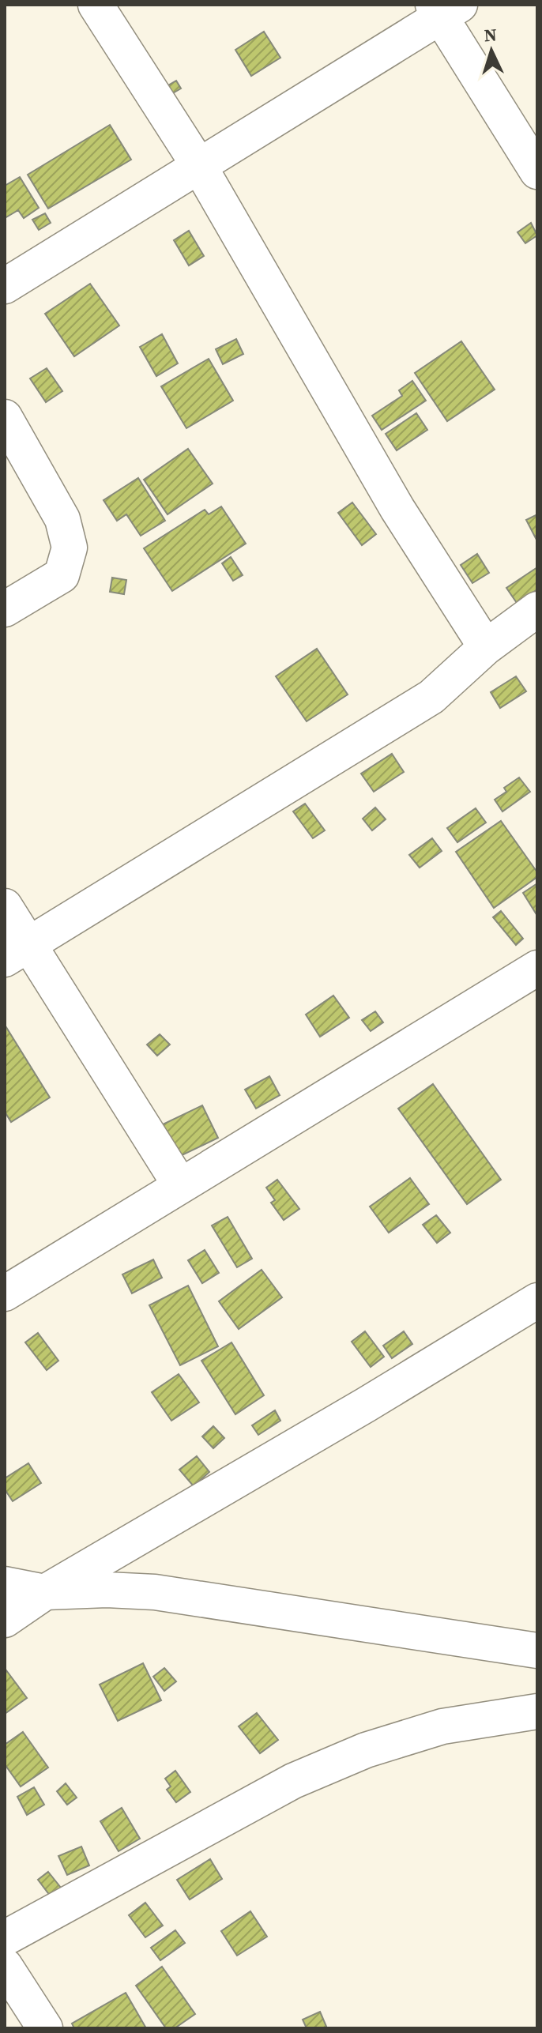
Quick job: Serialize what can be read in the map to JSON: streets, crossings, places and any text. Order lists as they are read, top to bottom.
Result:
{
  "north": "top"
}
